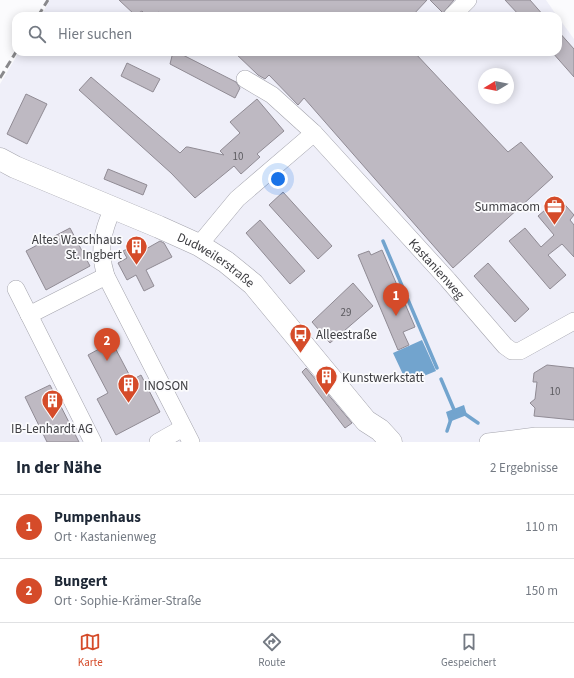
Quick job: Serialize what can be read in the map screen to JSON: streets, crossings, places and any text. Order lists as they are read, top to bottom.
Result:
{
  "streets": {
    "main road": ["Dudweilerstraße"],
    "street": ["Kastanienweg"]
  },
  "places": {
    "office": ["Summacom"],
    "building": [
      "Altes Waschhaus St. Ingbert",
      "Kunstwerkstatt",
      "INOSON",
      "IB-Lenhardt AG"
    ],
    "bus stop": ["Alleestraße"]
  },
  "house_numbers": ["10", "29", "10"],
  "north": "left",
  "page": {
    "search": "Hier suchen",
    "pins": ["1", "2"],
    "heading": ["In der Nähe", "2 Ergebnisse"],
    "list": [
      {
        "mark": "1",
        "name": "Pumpenhaus",
        "note": "Ort · Kastanienweg",
        "value": "110 m"
      },
      {
        "mark": "2",
        "name": "Bungert",
        "note": "Ort · Sophie-Krämer-Straße",
        "value": "150 m"
      }
    ],
    "nav": ["Karte", "Route", "Gespeichert"]
  }
}
